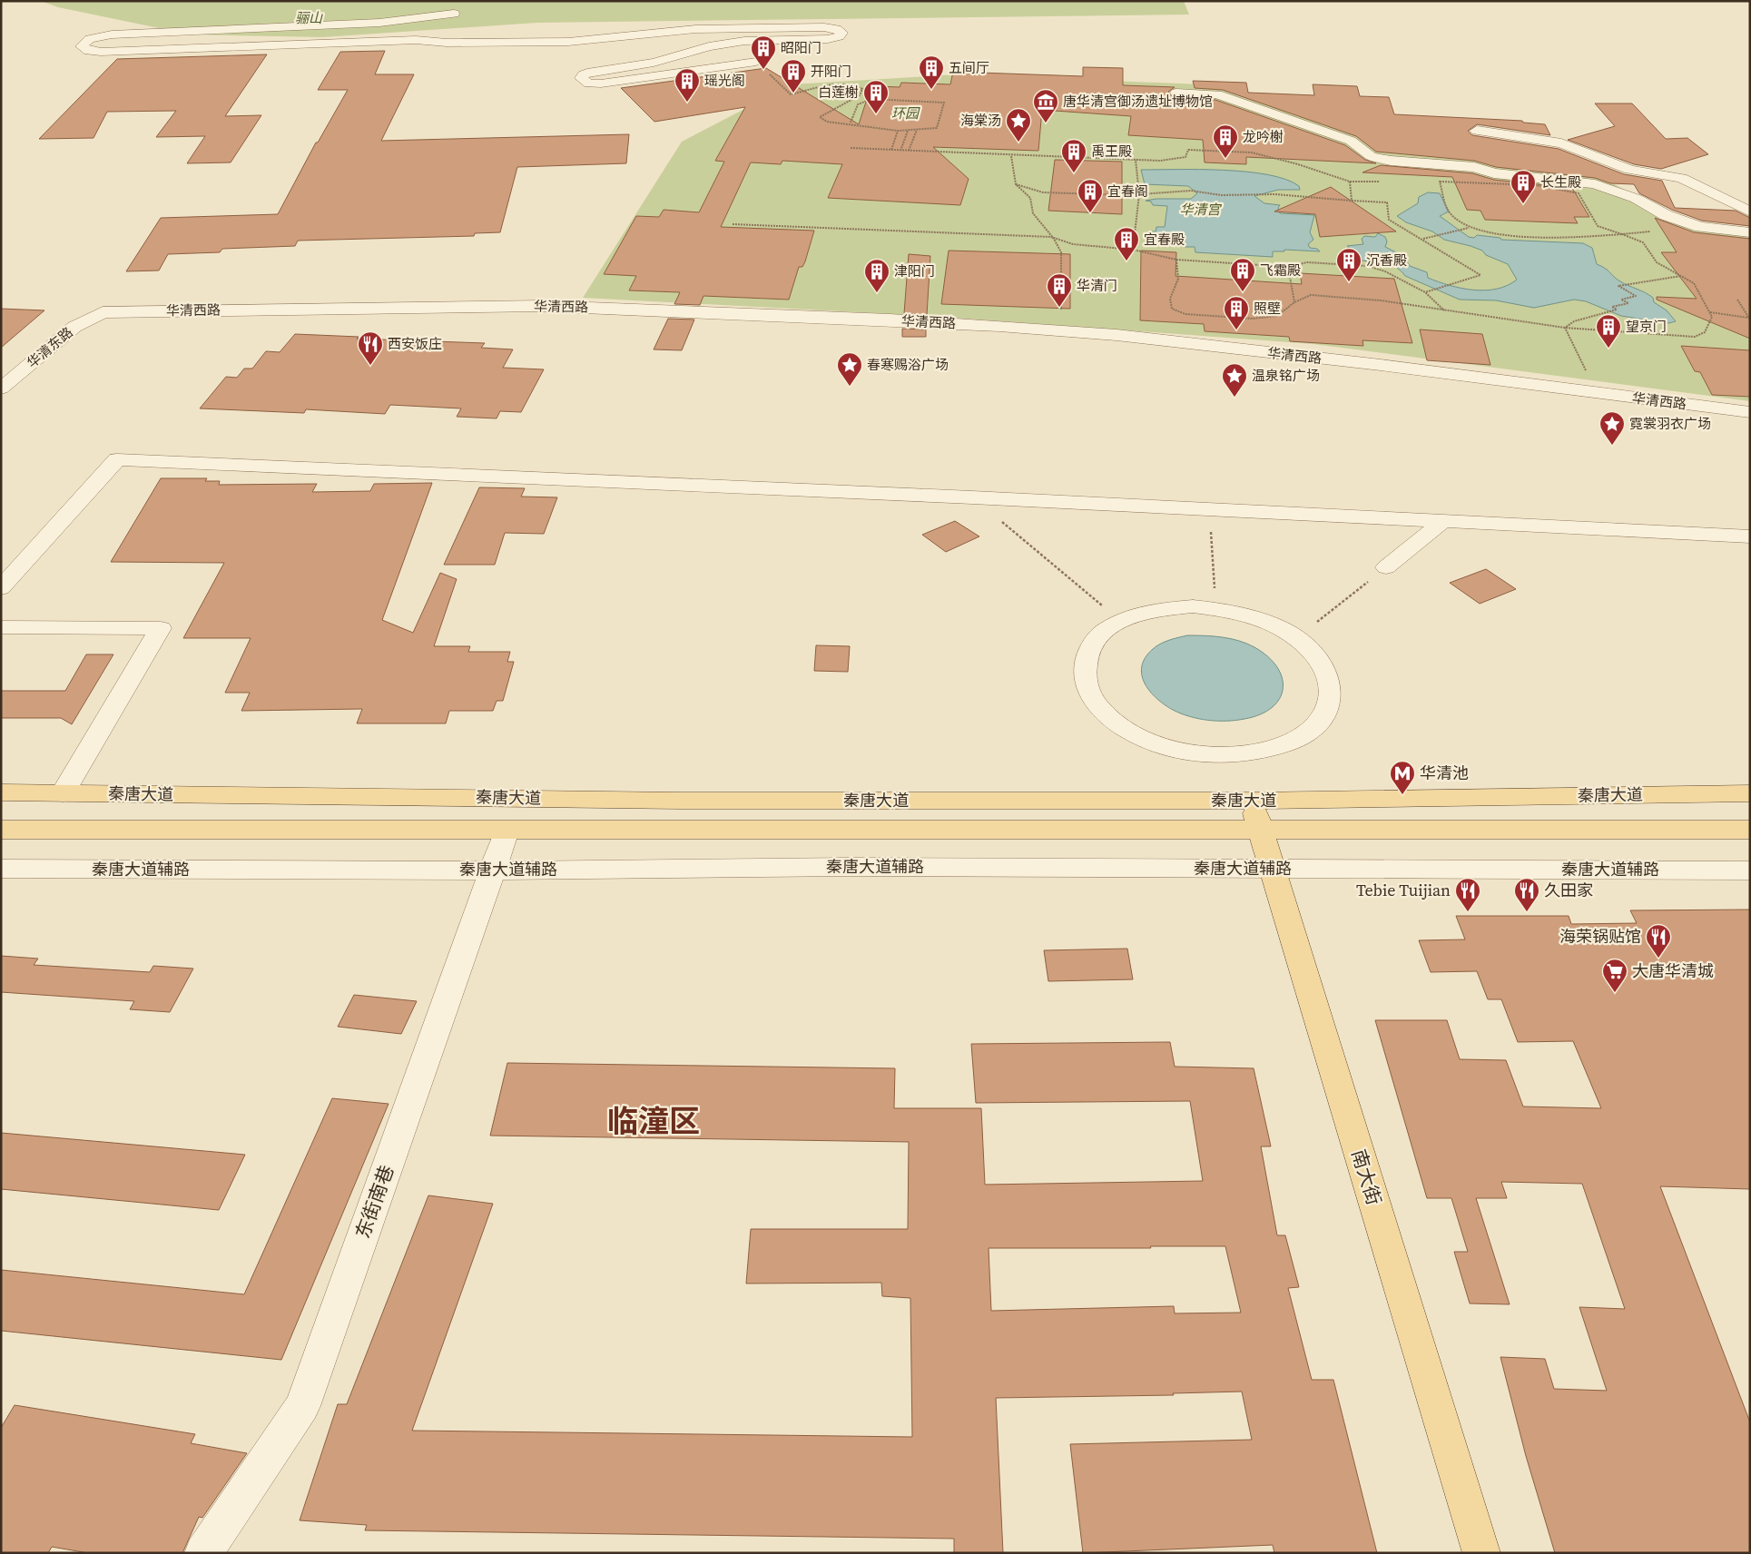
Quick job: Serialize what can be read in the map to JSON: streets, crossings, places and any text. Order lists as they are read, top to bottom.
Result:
{
  "streets": {
    "main road": ["秦唐大道", "南大街"],
    "street": [
      "华清西路",
      "华清东路",
      "秦唐大道辅路",
      "东街南巷"
    ]
  },
  "crossings": [
    ["华清西路", "华清东路"],
    ["秦唐大道", "南大街"],
    ["秦唐大道", "东街南巷"],
    ["秦唐大道辅路", "南大街"],
    ["秦唐大道辅路", "东街南巷"]
  ],
  "districts": ["临潼区"],
  "parks": ["骊山", "环园", "华清宫"],
  "places": {
    "building": [
      "昭阳门",
      "五间厅",
      "开阳门",
      "瑶光阁",
      "白莲榭",
      "龙吟榭",
      "禹王殿",
      "长生殿",
      "宜春阁",
      "宜春殿",
      "沉香殿",
      "飞霜殿",
      "津阳门",
      "华清门",
      "照壁",
      "望京门"
    ],
    "museum": ["唐华清宫御汤遗址博物馆"],
    "place": [
      "海棠汤",
      "春寒赐浴广场",
      "温泉铭广场",
      "霓裳羽衣广场"
    ],
    "restaurant": [
      "西安饭庄",
      "Tebie Tuijian",
      "久田家",
      "海荣锅贴馆"
    ],
    "metro station": ["华清池"],
    "supermarket": ["大唐华清城"]
  }
}
